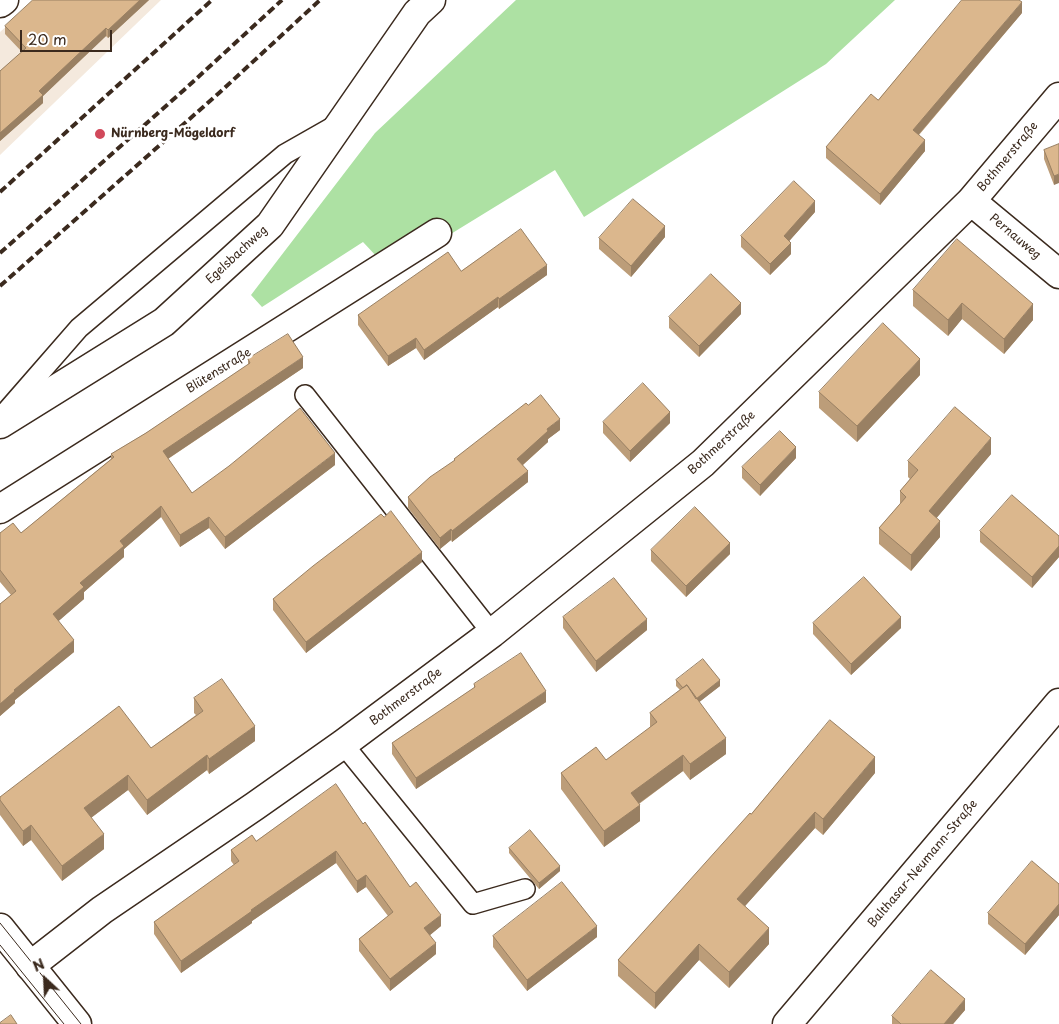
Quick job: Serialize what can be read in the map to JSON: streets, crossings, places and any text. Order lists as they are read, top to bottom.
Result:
{
  "streets": {
    "street": [
      "Bothmerstraße",
      "Pernauweg",
      "Egelsbachweg",
      "Blütenstraße",
      "Balthasar-Neumann-Straße"
    ]
  },
  "crossings": [
    ["Bothmerstraße", "Pernauweg"]
  ],
  "places": ["Nürnberg-Mögeldorf"],
  "scale_bar": "20 m",
  "north": "top left"
}
